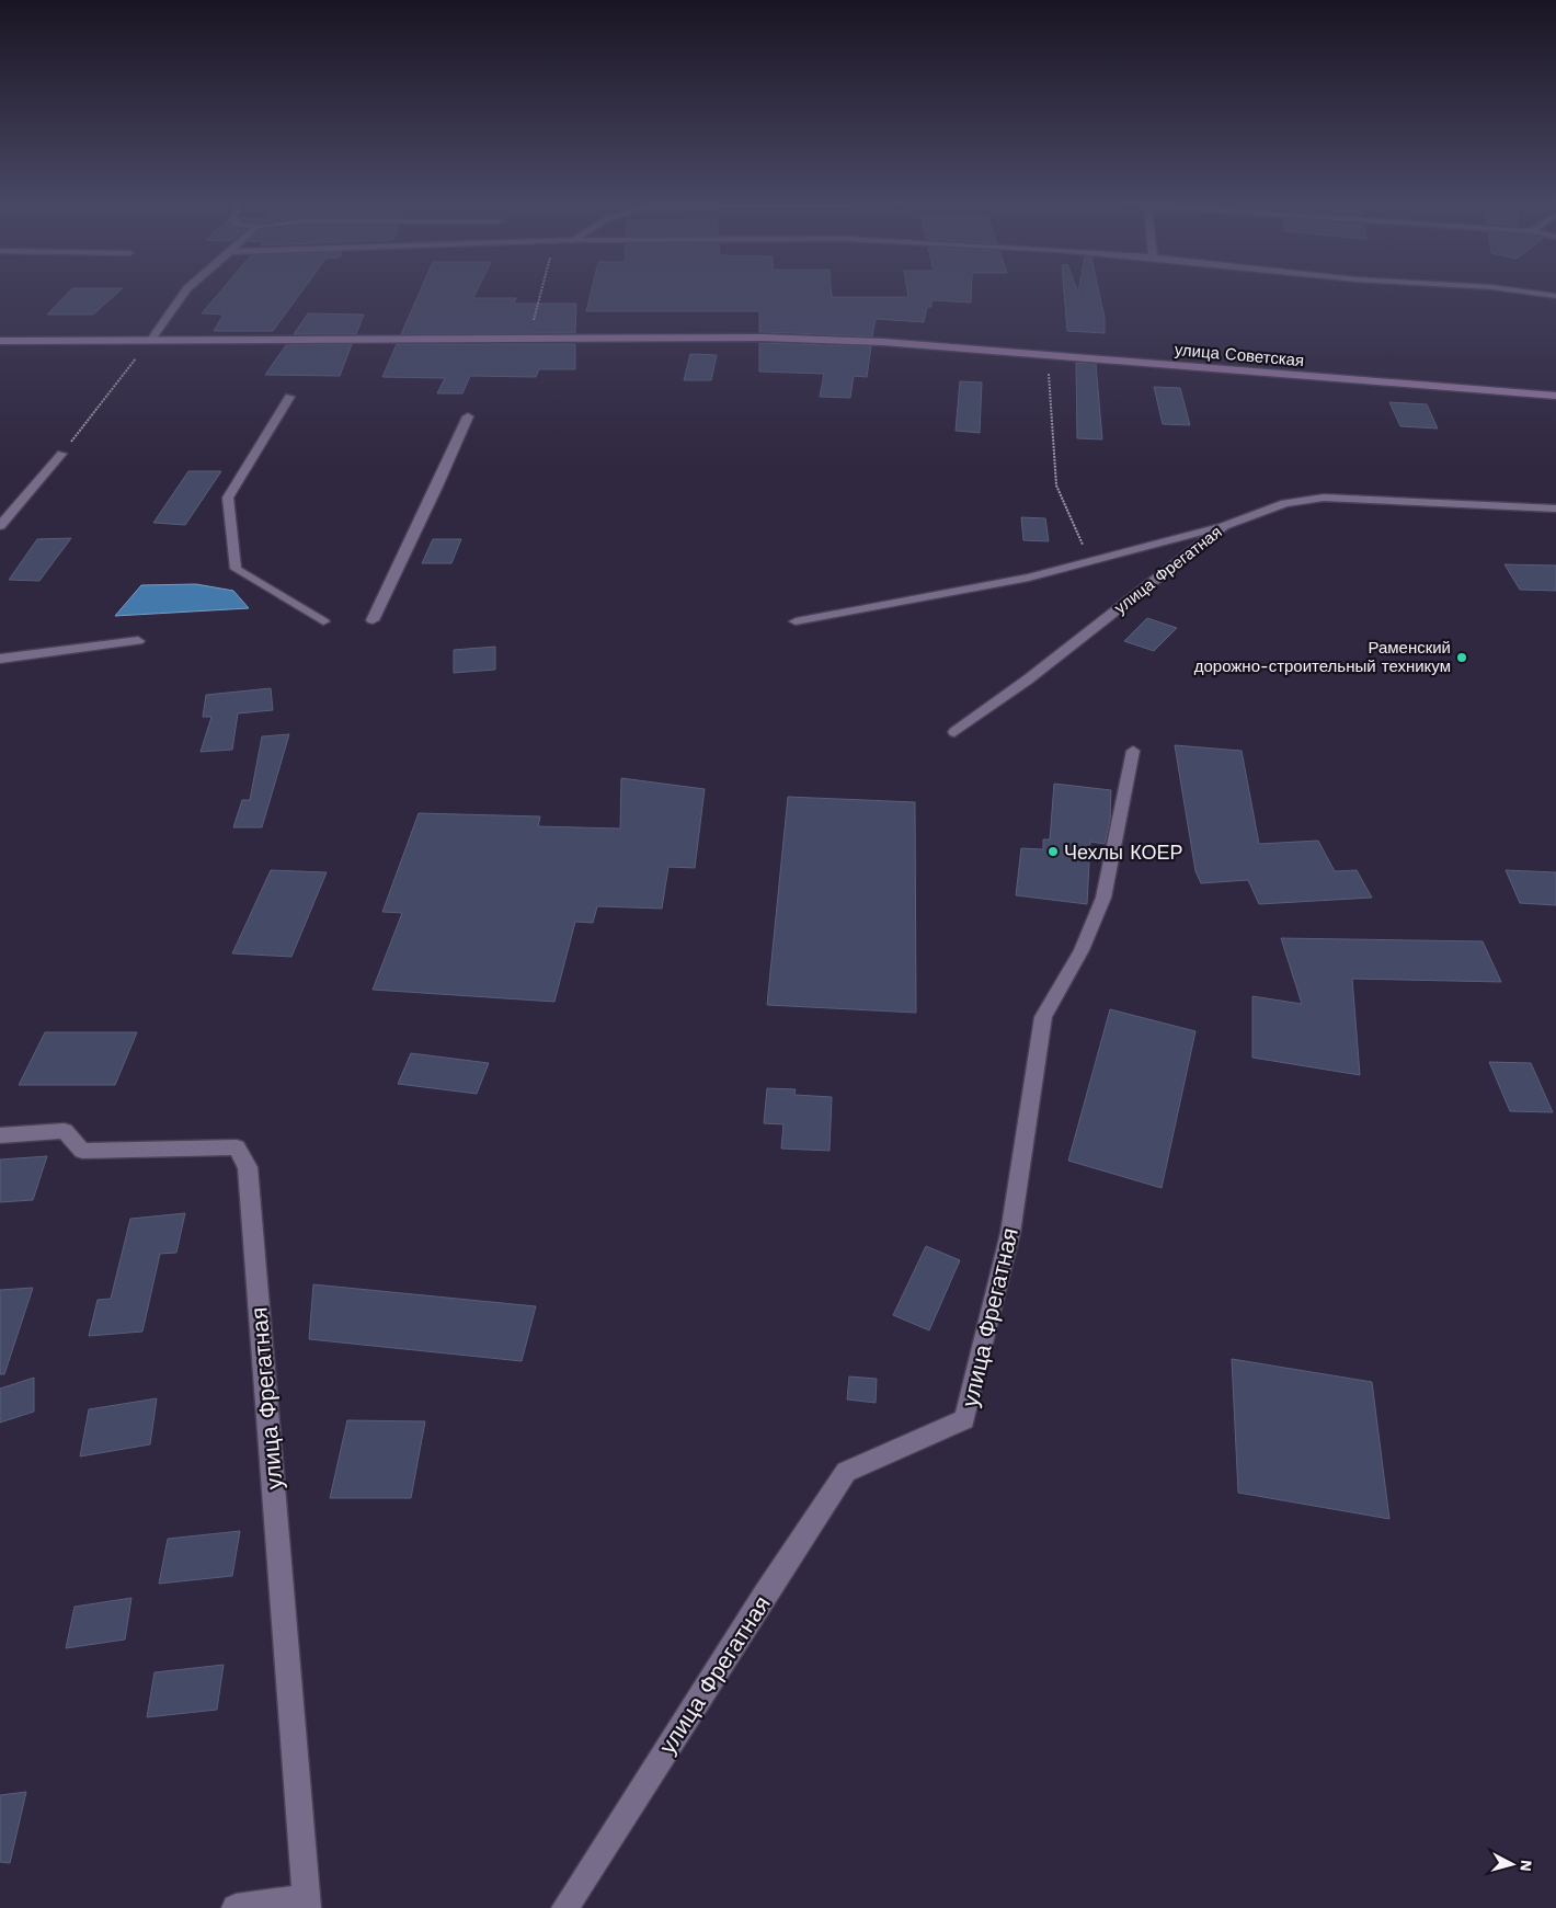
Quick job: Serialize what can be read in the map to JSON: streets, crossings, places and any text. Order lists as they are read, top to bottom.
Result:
{
  "streets": {
    "street": ["улица Советская", "улица Фрегатная"]
  },
  "places": ["Раменский дорожно-строительный техникум", "Чехлы КОЕР"],
  "north": "right"
}
